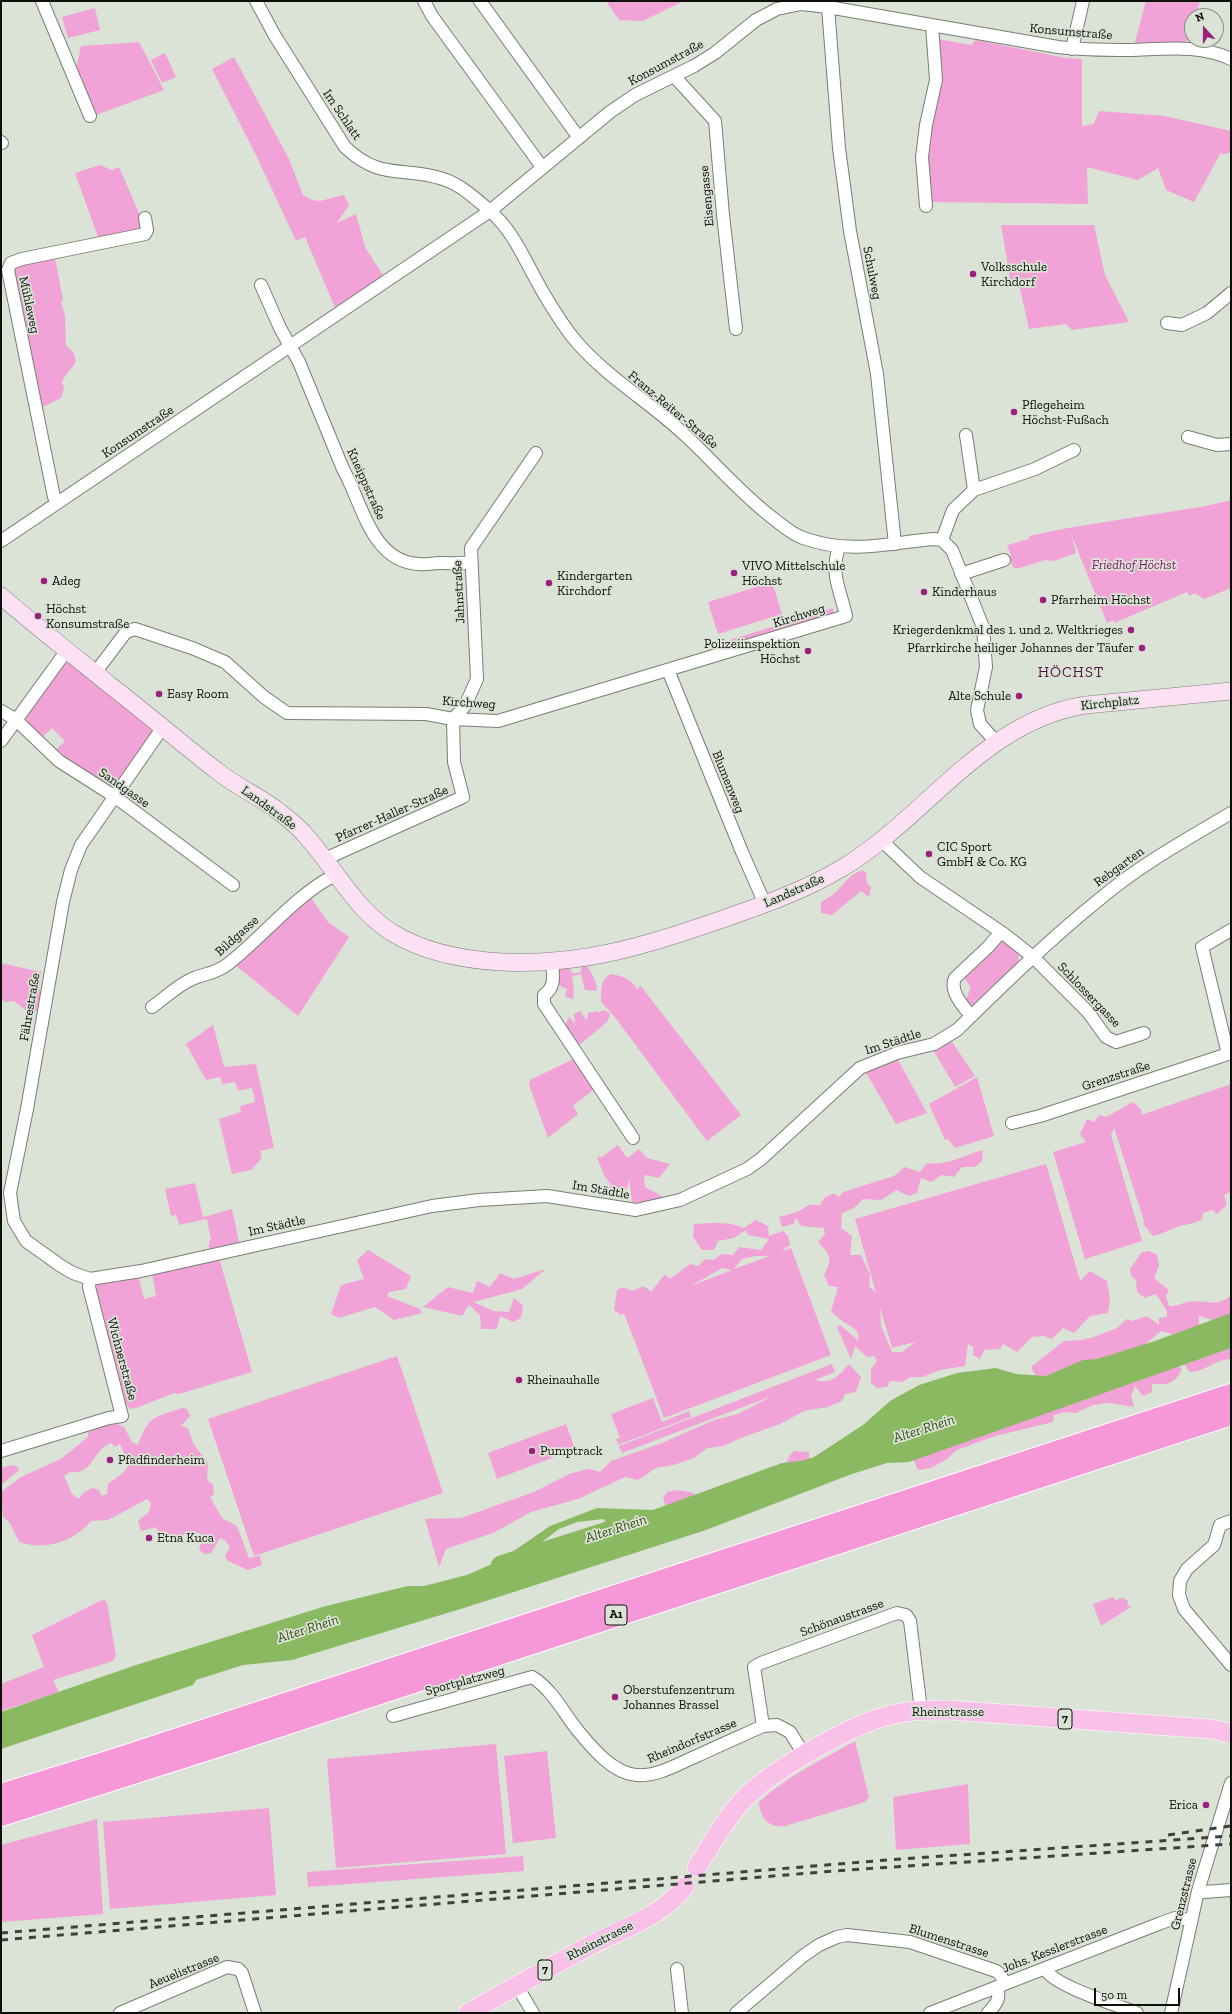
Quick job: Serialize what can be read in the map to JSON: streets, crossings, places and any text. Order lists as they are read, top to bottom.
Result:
{
  "streets": {
    "highway": ["A1"],
    "main road": [
      "Kirchplatz",
      "Landstraße",
      "Rheinstrasse",
      "7"
    ],
    "street": [
      "Konsumstraße",
      "Im Schlatt",
      "Eisengasse",
      "Schulweg",
      "Mühleweg",
      "Franz-Reiter-Straße",
      "Kneippstraße",
      "Jahnstraße",
      "Kirchweg",
      "Blumenweg",
      "Sandgasse",
      "Pfarrer-Haller-Straße",
      "Rebgarten",
      "Bildgasse",
      "Schlossergasse",
      "Fährestraße",
      "Im Städtle",
      "Grenzstraße",
      "Wichnerstraße",
      "Schönaustrasse",
      "Sportplatzweg",
      "Rheindorfstrasse",
      "Grenzstrasse",
      "Blumenstrasse",
      "Johs. Kesslerstrasse",
      "Aeuelistrasse"
    ]
  },
  "crossings": [
    ["Konsumstraße", "Im Schlatt"],
    ["Konsumstraße", "Eisengasse"],
    ["Konsumstraße", "Schulweg"],
    ["Konsumstraße", "Mühleweg"],
    ["Konsumstraße", "Franz-Reiter-Straße"],
    ["Konsumstraße", "Kneippstraße"],
    ["Im Schlatt", "Franz-Reiter-Straße"],
    ["Schulweg", "Franz-Reiter-Straße"],
    ["Franz-Reiter-Straße", "Kirchweg"],
    ["Kneippstraße", "Jahnstraße"],
    ["Jahnstraße", "Kirchweg"],
    ["Jahnstraße", "Pfarrer-Haller-Straße"],
    ["Kirchweg", "Blumenweg"],
    ["Kirchweg", "Landstraße"],
    ["Kirchweg", "Pfarrer-Haller-Straße"],
    ["Kirchplatz", "Landstraße"],
    ["Blumenweg", "Landstraße"],
    ["Sandgasse", "Fährestraße"],
    ["Landstraße", "Pfarrer-Haller-Straße"],
    ["Landstraße", "Bildgasse"],
    ["Landstraße", "Schlossergasse"],
    ["Landstraße", "Fährestraße"],
    ["Rebgarten", "Schlossergasse"],
    ["Rebgarten", "Im Städtle"],
    ["Schlossergasse", "Im Städtle"],
    ["Fährestraße", "Im Städtle"],
    ["Fährestraße", "Wichnerstraße"],
    ["Im Städtle", "Wichnerstraße"],
    ["Schönaustrasse", "Rheinstrasse"],
    ["Schönaustrasse", "Rheindorfstrasse"],
    ["Sportplatzweg", "Rheindorfstrasse"],
    ["Grenzstrasse", "Johs. Kesslerstrasse"],
    ["Blumenstrasse", "Johs. Kesslerstrasse"]
  ],
  "districts": ["HÖCHST"],
  "water": ["Alter Rhein"],
  "parks": ["Friedhof Höchst"],
  "places": [
    "Volksschule Kirchdorf",
    "Pflegeheim Höchst-Fußach",
    "VIVO Mittelschule Höchst",
    "Adeg",
    "Kindergarten Kirchdorf",
    "Kinderhaus",
    "Pfarrheim Höchst",
    "Höchst Konsumstraße",
    "Kriegerdenkmal des 1. und 2. Weltkrieges",
    "Pfarrkirche heiliger Johannes der Täufer",
    "Polizeiinspektion Höchst",
    "Easy Room",
    "Alte Schule",
    "CIC Sport GmbH & Co. KG",
    "Rheinauhalle",
    "Pumptrack",
    "Pfadfinderheim",
    "Etna Kuca",
    "Oberstufenzentrum Johannes Brassel",
    "Erica"
  ],
  "scale_bar": "50 m",
  "north": "top"
}
